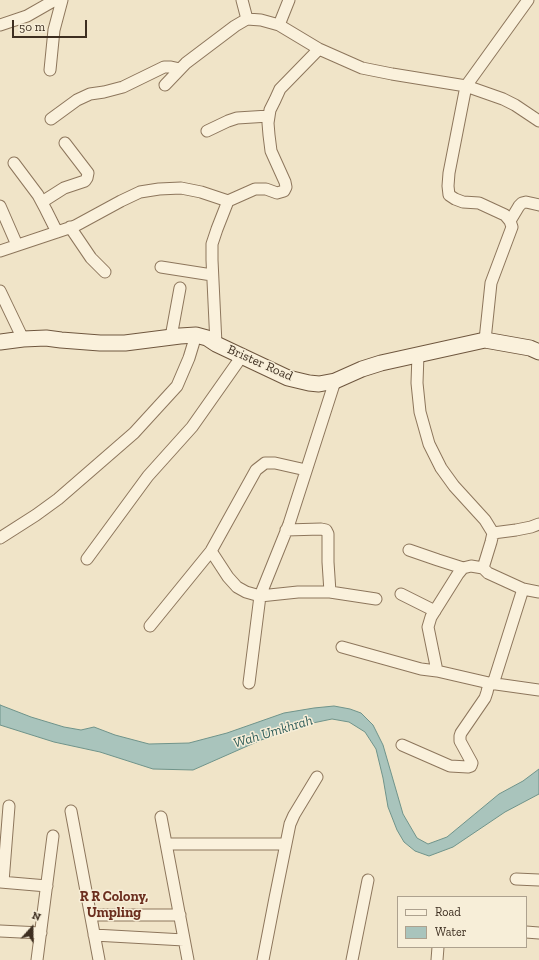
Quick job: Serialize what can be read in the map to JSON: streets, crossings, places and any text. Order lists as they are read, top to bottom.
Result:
{
  "streets": {
    "street": ["Brister Road"]
  },
  "districts": ["R R Colony, Umpling"],
  "water": ["Wah Umkhrah"],
  "legend": ["Road", "Water"],
  "scale_bar": "50 m",
  "north": "top"
}
